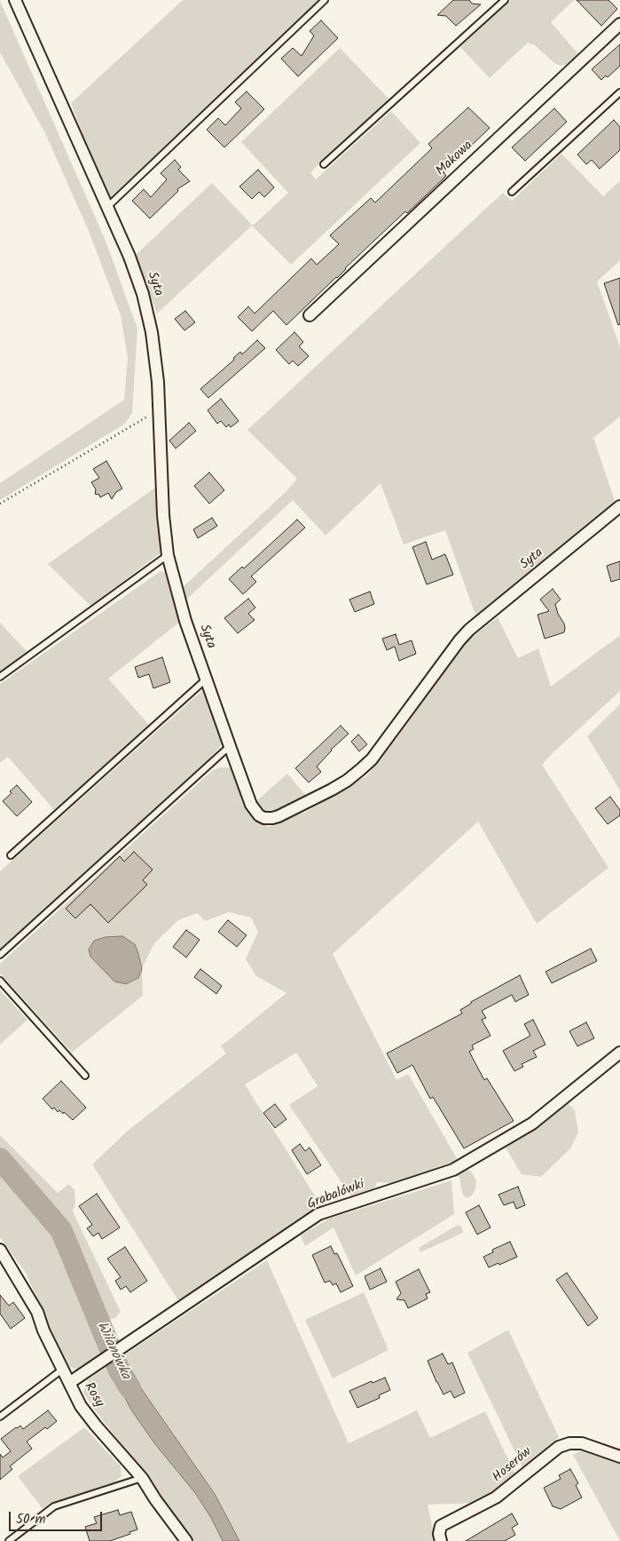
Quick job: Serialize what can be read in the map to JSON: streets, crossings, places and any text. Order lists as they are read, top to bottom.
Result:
{
  "streets": {
    "street": [
      "Makowa",
      "Syta",
      "Grabalówki",
      "Rosy",
      "Hoserów"
    ]
  },
  "crossings": [
    ["Grabalówki", "Rosy"]
  ],
  "water": ["Wilanówka"],
  "scale_bar": "50 m"
}
